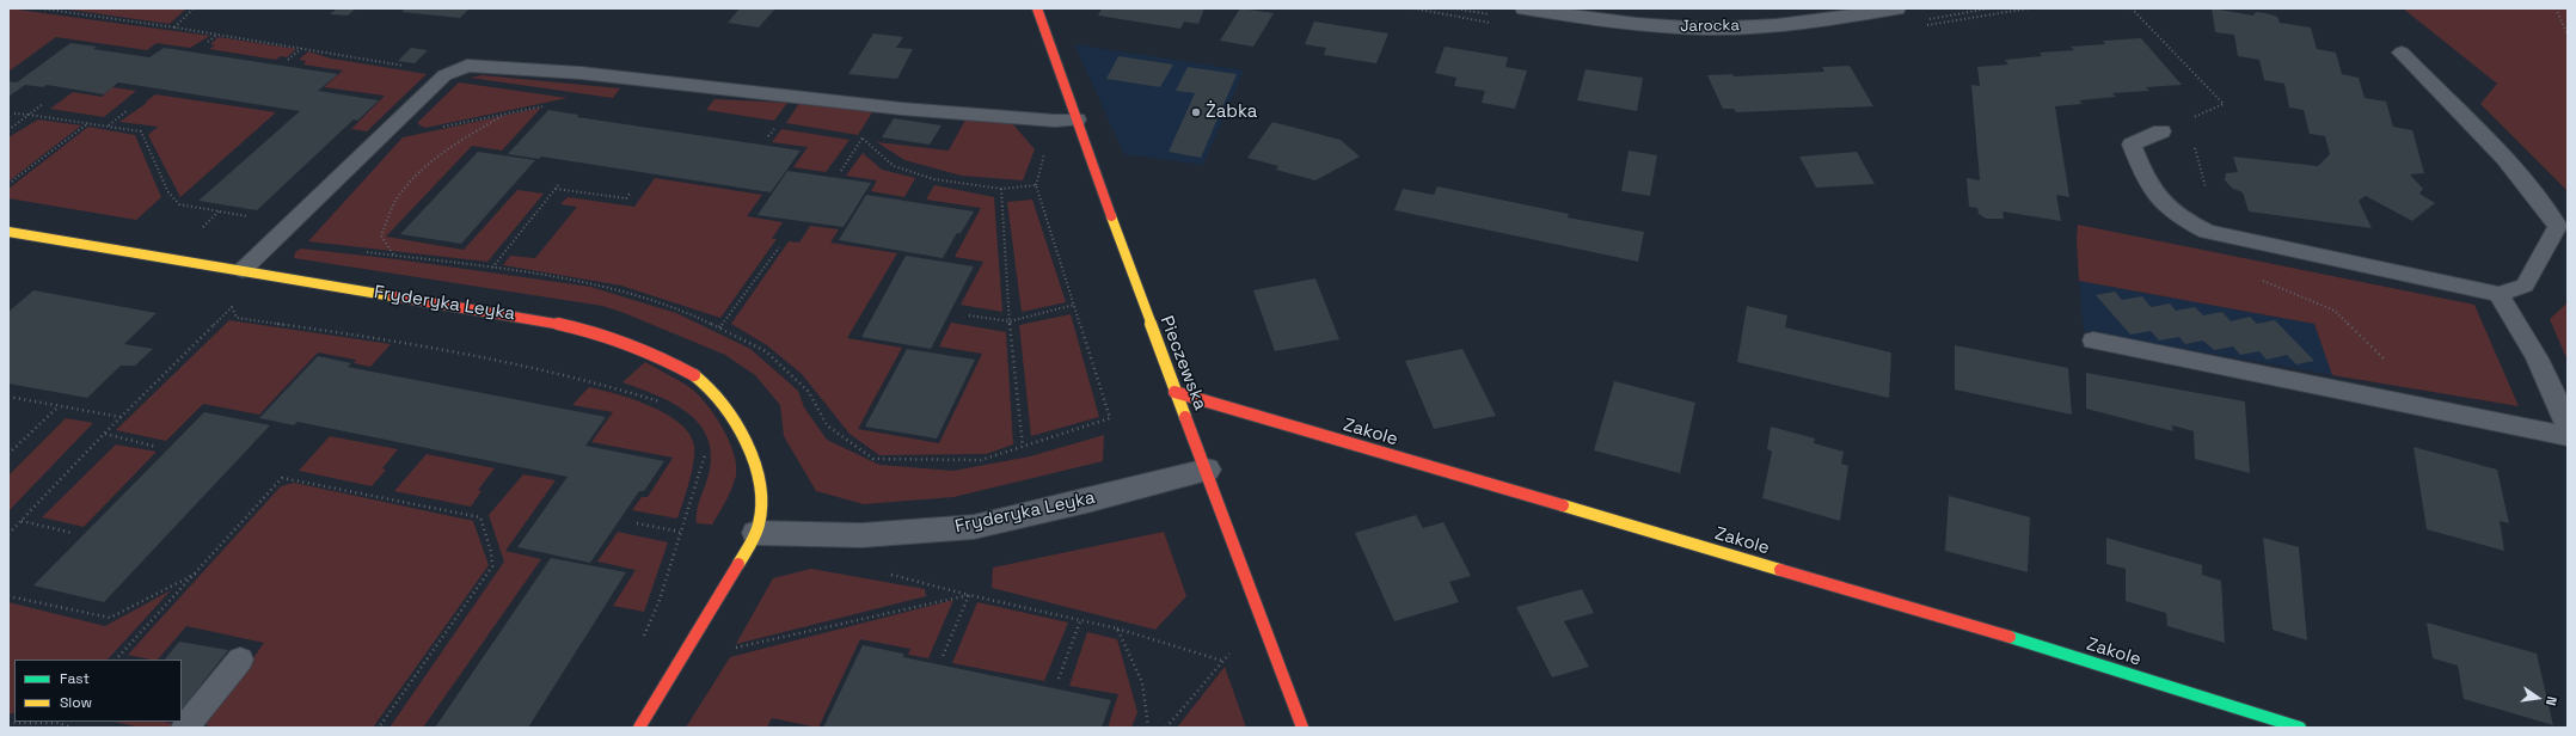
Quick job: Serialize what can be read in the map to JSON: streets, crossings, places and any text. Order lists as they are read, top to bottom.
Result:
{
  "streets": {
    "street": [
      "Jarocka",
      "Fryderyka Leyka",
      "Pieczewska",
      "Zakole"
    ]
  },
  "crossings": [
    ["Fryderyka Leyka", "Pieczewska"],
    ["Pieczewska", "Zakole"]
  ],
  "places": ["Żabka"],
  "legend": ["Fast", "Slow"],
  "north": "right"
}
